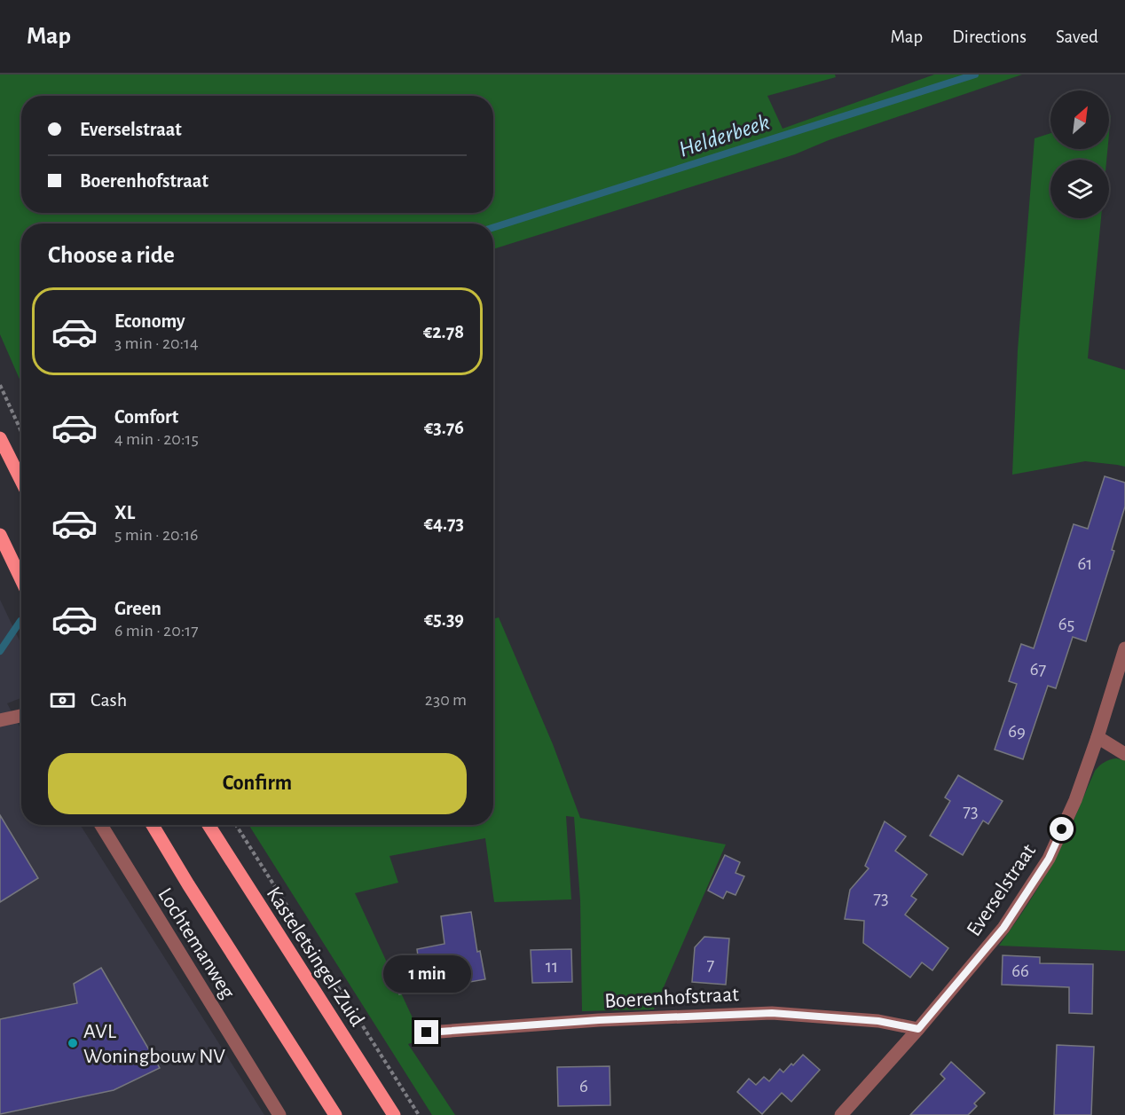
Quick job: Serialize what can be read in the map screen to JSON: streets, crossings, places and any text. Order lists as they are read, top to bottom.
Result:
{
  "streets": {
    "main road": ["Kasteletsingel-Zuid"],
    "street": ["Everselstraat", "Lochtemanweg", "Boerenhofstraat"]
  },
  "crossings": [
    ["Everselstraat", "Boerenhofstraat"]
  ],
  "water": ["Helderbeek"],
  "places": ["AVL Woningbouw NV"],
  "house_numbers": [
    "61",
    "65",
    "67",
    "69",
    "73",
    "73",
    "7",
    "11",
    "66",
    "6"
  ],
  "north": "top right",
  "page": {
    "header": "Map",
    "nav": ["Map", "Directions", "Saved"],
    "banner": ["Everselstraat", "Boerenhofstraat"],
    "heading": "Choose a ride",
    "list": [
      {
        "name": "Economy",
        "note": "3 min · 20:14",
        "value": "€2.78"
      },
      {
        "name": "Comfort",
        "note": "4 min · 20:15",
        "value": "€3.76"
      },
      {
        "name": "XL",
        "note": "5 min · 20:16",
        "value": "€4.73"
      },
      {
        "name": "Green",
        "note": "6 min · 20:17",
        "value": "€5.39"
      }
    ],
    "pay": ["Cash", "230 m"],
    "buttons": "Confirm",
    "bubble": "1 min"
  }
}
